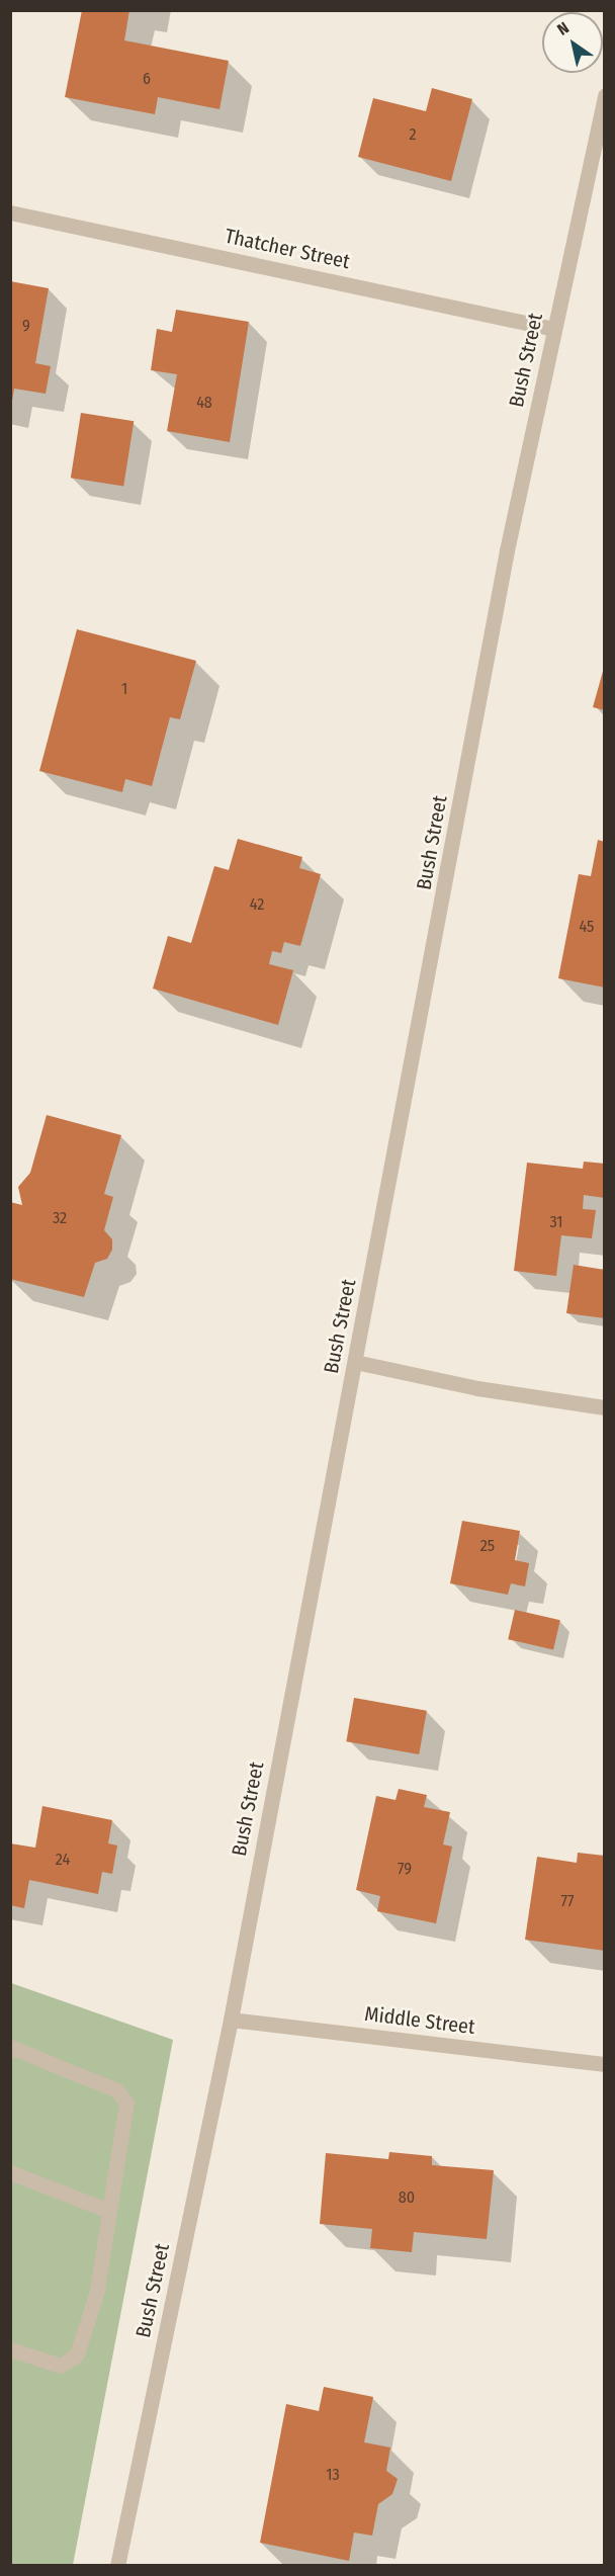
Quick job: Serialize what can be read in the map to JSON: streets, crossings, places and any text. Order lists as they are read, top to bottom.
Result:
{
  "streets": {
    "street": ["Thatcher Street", "Bush Street", "Middle Street"]
  },
  "crossings": [
    ["Thatcher Street", "Bush Street"],
    ["Bush Street", "Middle Street"]
  ],
  "house_numbers": [
    "6",
    "2",
    "9",
    "48",
    "1",
    "42",
    "45",
    "32",
    "31",
    "25",
    "24",
    "79",
    "77",
    "80",
    "13"
  ],
  "north": "top left"
}
